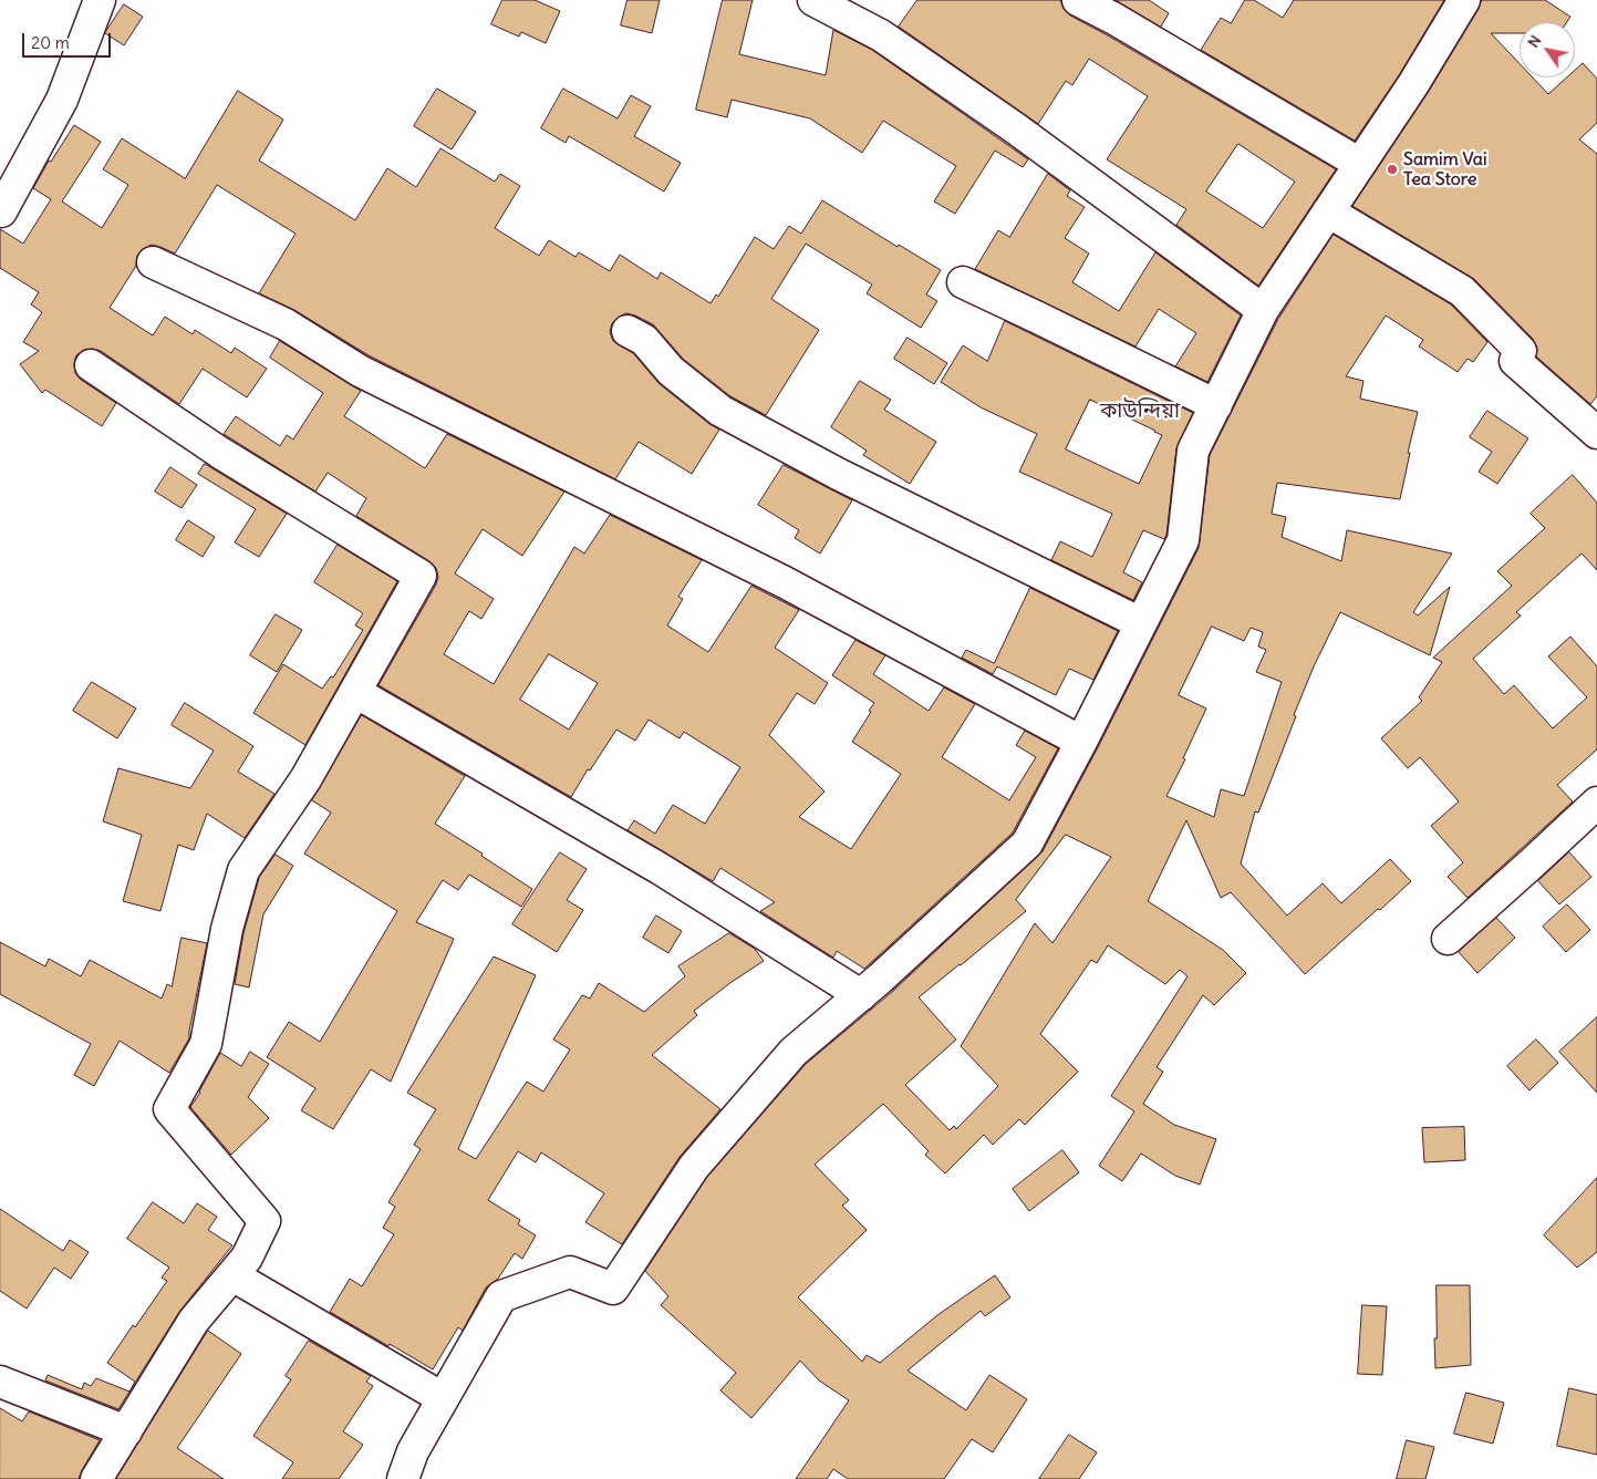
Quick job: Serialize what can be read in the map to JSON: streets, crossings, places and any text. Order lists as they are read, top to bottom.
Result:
{
  "districts": ["কাউন্দিয়া"],
  "places": ["Samim Vai Tea Store"],
  "scale_bar": "20 m",
  "north": "top left"
}
